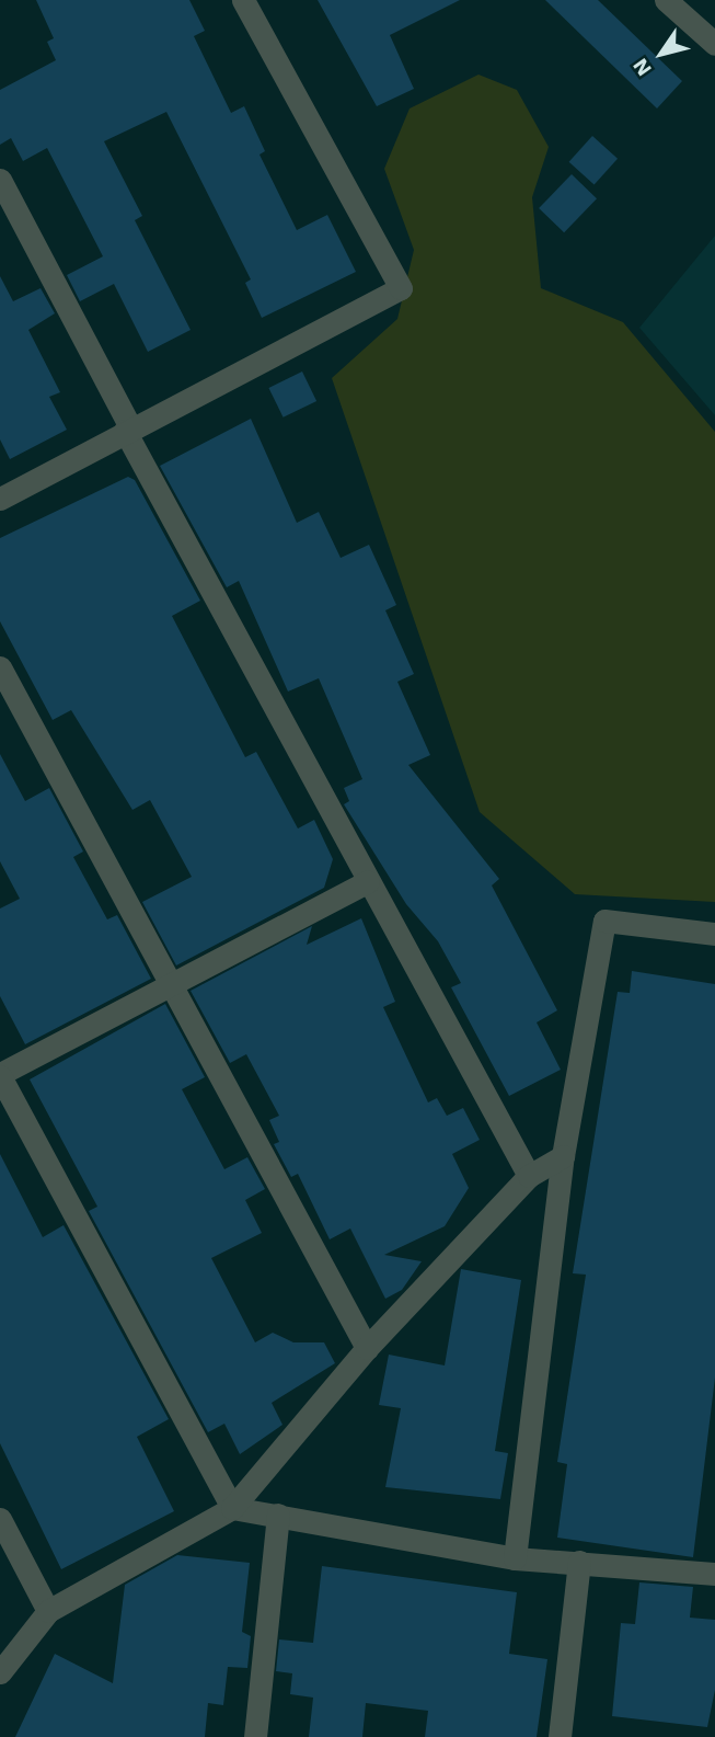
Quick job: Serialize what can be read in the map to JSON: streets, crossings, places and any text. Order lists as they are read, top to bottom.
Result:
{
  "north": "bottom left"
}
